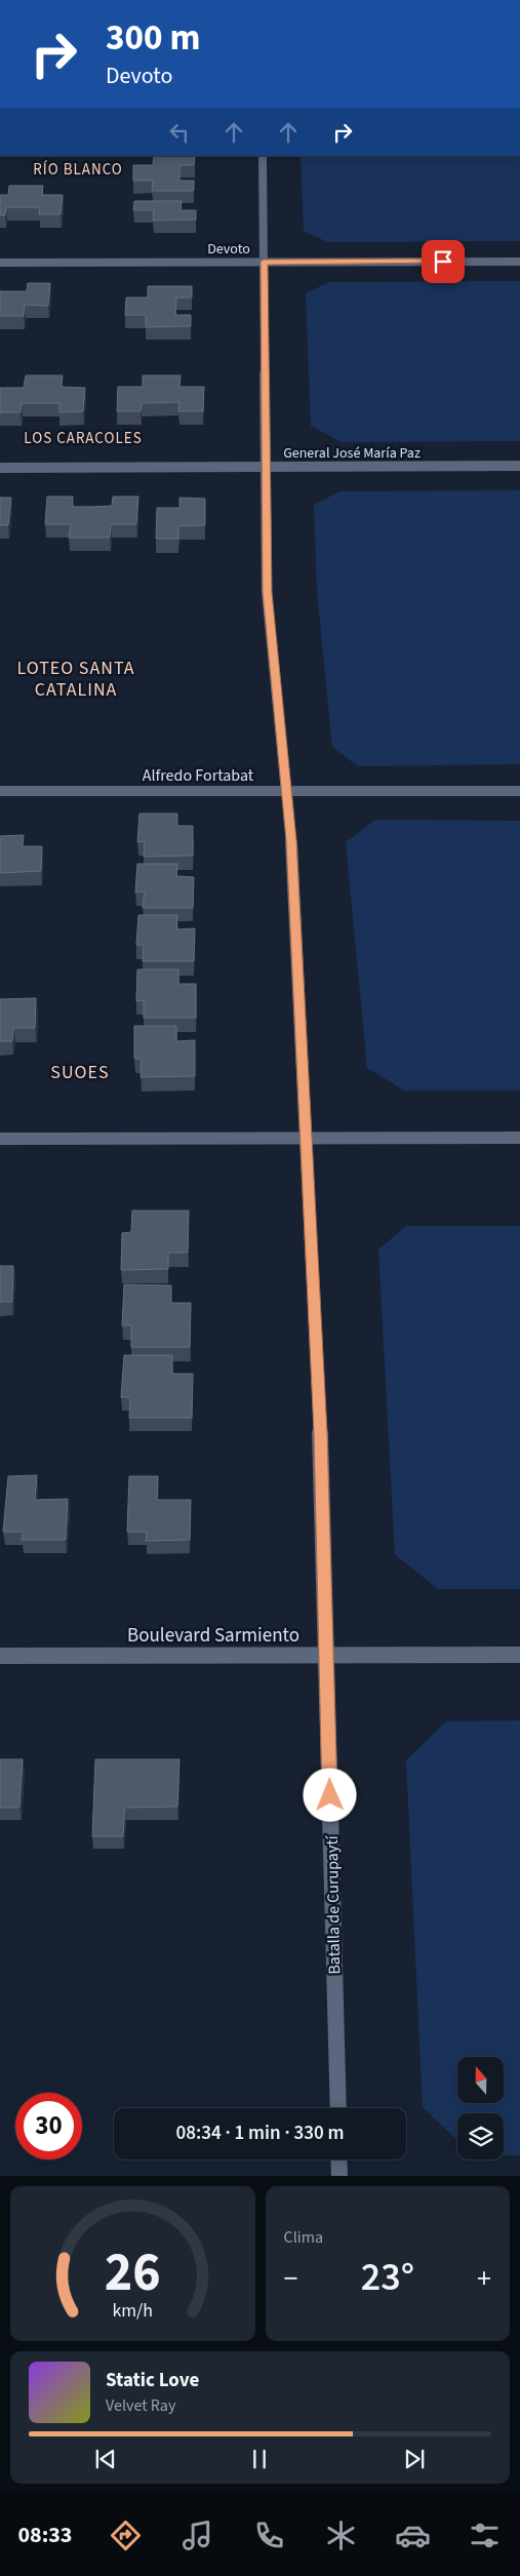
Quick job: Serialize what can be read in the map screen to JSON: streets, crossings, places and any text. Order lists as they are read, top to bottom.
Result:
{
  "streets": {
    "street": [
      "Devoto",
      "General José María Paz",
      "Alfredo Fortabat",
      "Boulevard Sarmiento",
      "Batalla de Curupaytí"
    ]
  },
  "crossings": [
    ["Devoto", "Batalla de Curupaytí"],
    ["General José María Paz", "Batalla de Curupaytí"],
    ["Alfredo Fortabat", "Batalla de Curupaytí"],
    ["Boulevard Sarmiento", "Batalla de Curupaytí"]
  ],
  "districts": [
    "RÍO BLANCO",
    "LOS CARACOLES",
    "LOTEO SANTA CATALINA",
    "SUOES"
  ],
  "north": "top",
  "page": {
    "turn": ["300 m", "Devoto"],
    "limit": "30",
    "trip": "08:34 · 1 min · 330 m",
    "tile": "Clima",
    "heat": ["−", "23°", "+"],
    "song": ["Static Love", "Velvet Ray"],
    "tabs": "08:33",
    "gauge": ["26", "km/h"]
  }
}
